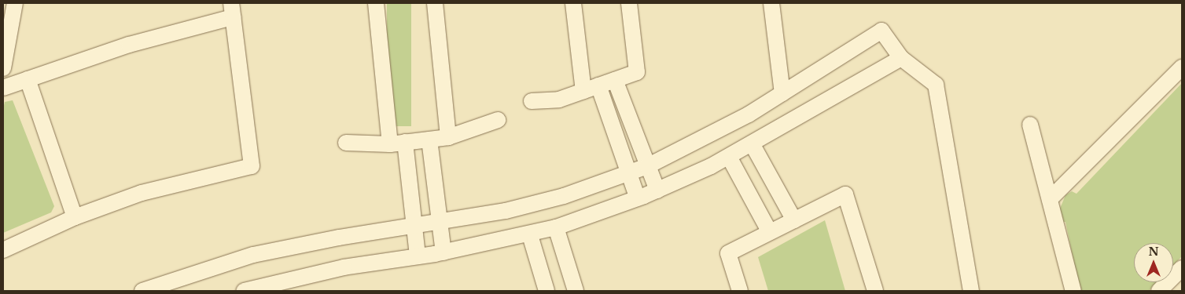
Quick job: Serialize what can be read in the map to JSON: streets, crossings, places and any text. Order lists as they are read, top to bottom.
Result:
{
  "north": "top"
}
